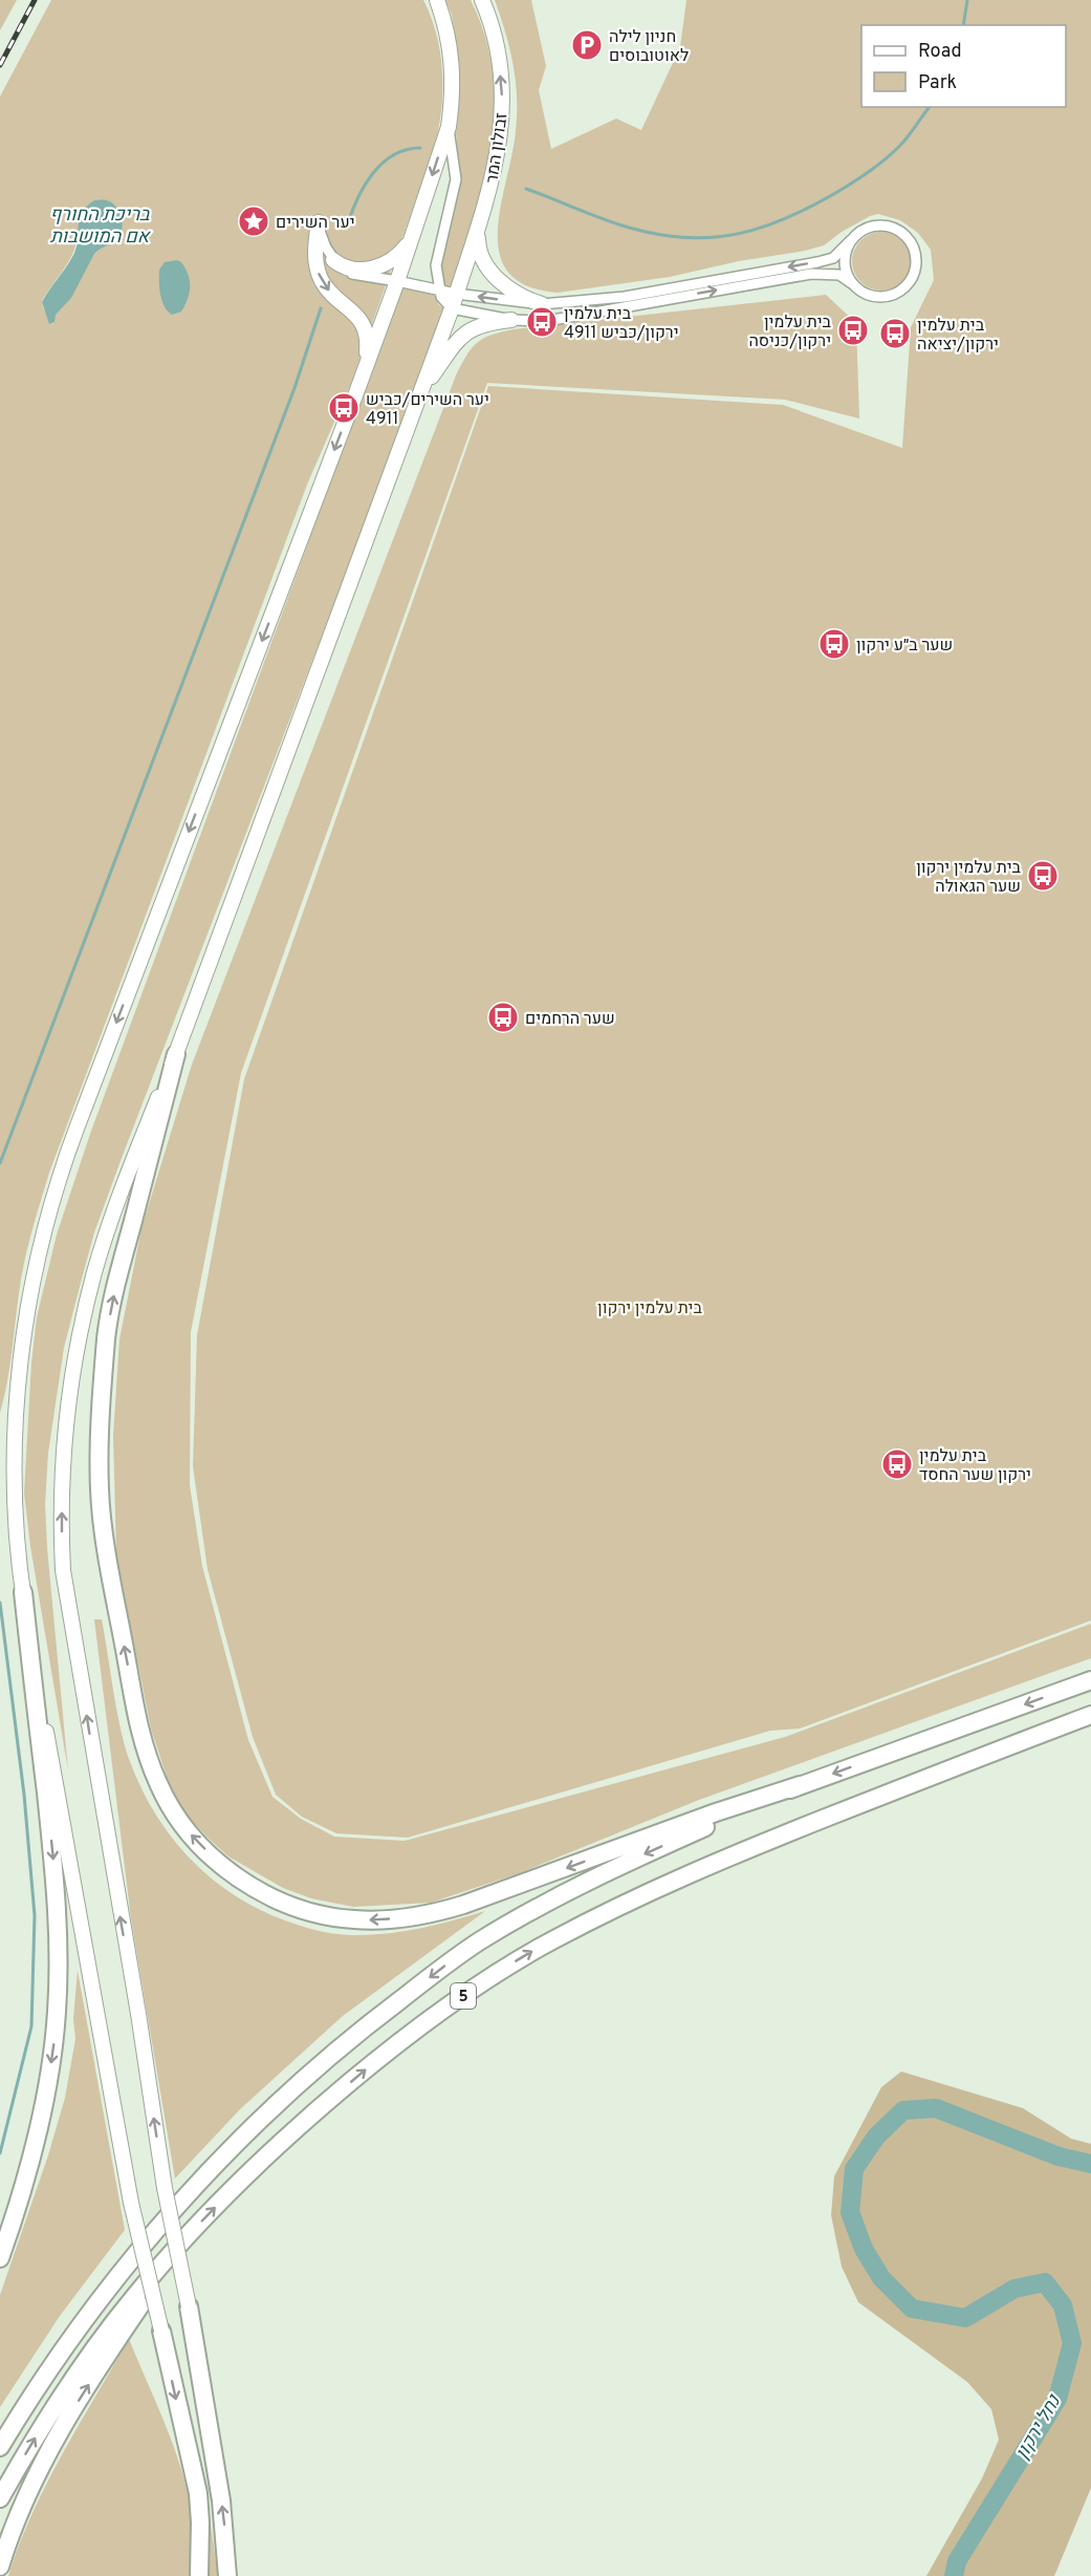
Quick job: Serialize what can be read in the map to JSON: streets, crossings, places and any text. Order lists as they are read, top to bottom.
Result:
{
  "streets": {
    "highway": ["5"],
    "main road": ["זבולון המר"]
  },
  "water": ["בריכת החורף אם המושבות", "נחל ירקון"],
  "parks": ["בית עלמין ירקון"],
  "places": {
    "parking": ["חניון לילה לאוטובוסים"],
    "place": ["יער השירים"],
    "bus stop": [
      "בית עלמין ירקון/כביש 4911",
      "בית עלמין ירקון/כניסה",
      "בית עלמין ירקון/יציאה",
      "יער השירים/כביש 4911",
      "שער ב״ע ירקון",
      "בית עלמין ירקון שער הגאולה",
      "שער הרחמים",
      "בית עלמין ירקון שער החסד"
    ]
  },
  "legend": ["Road", "Park"]
}
